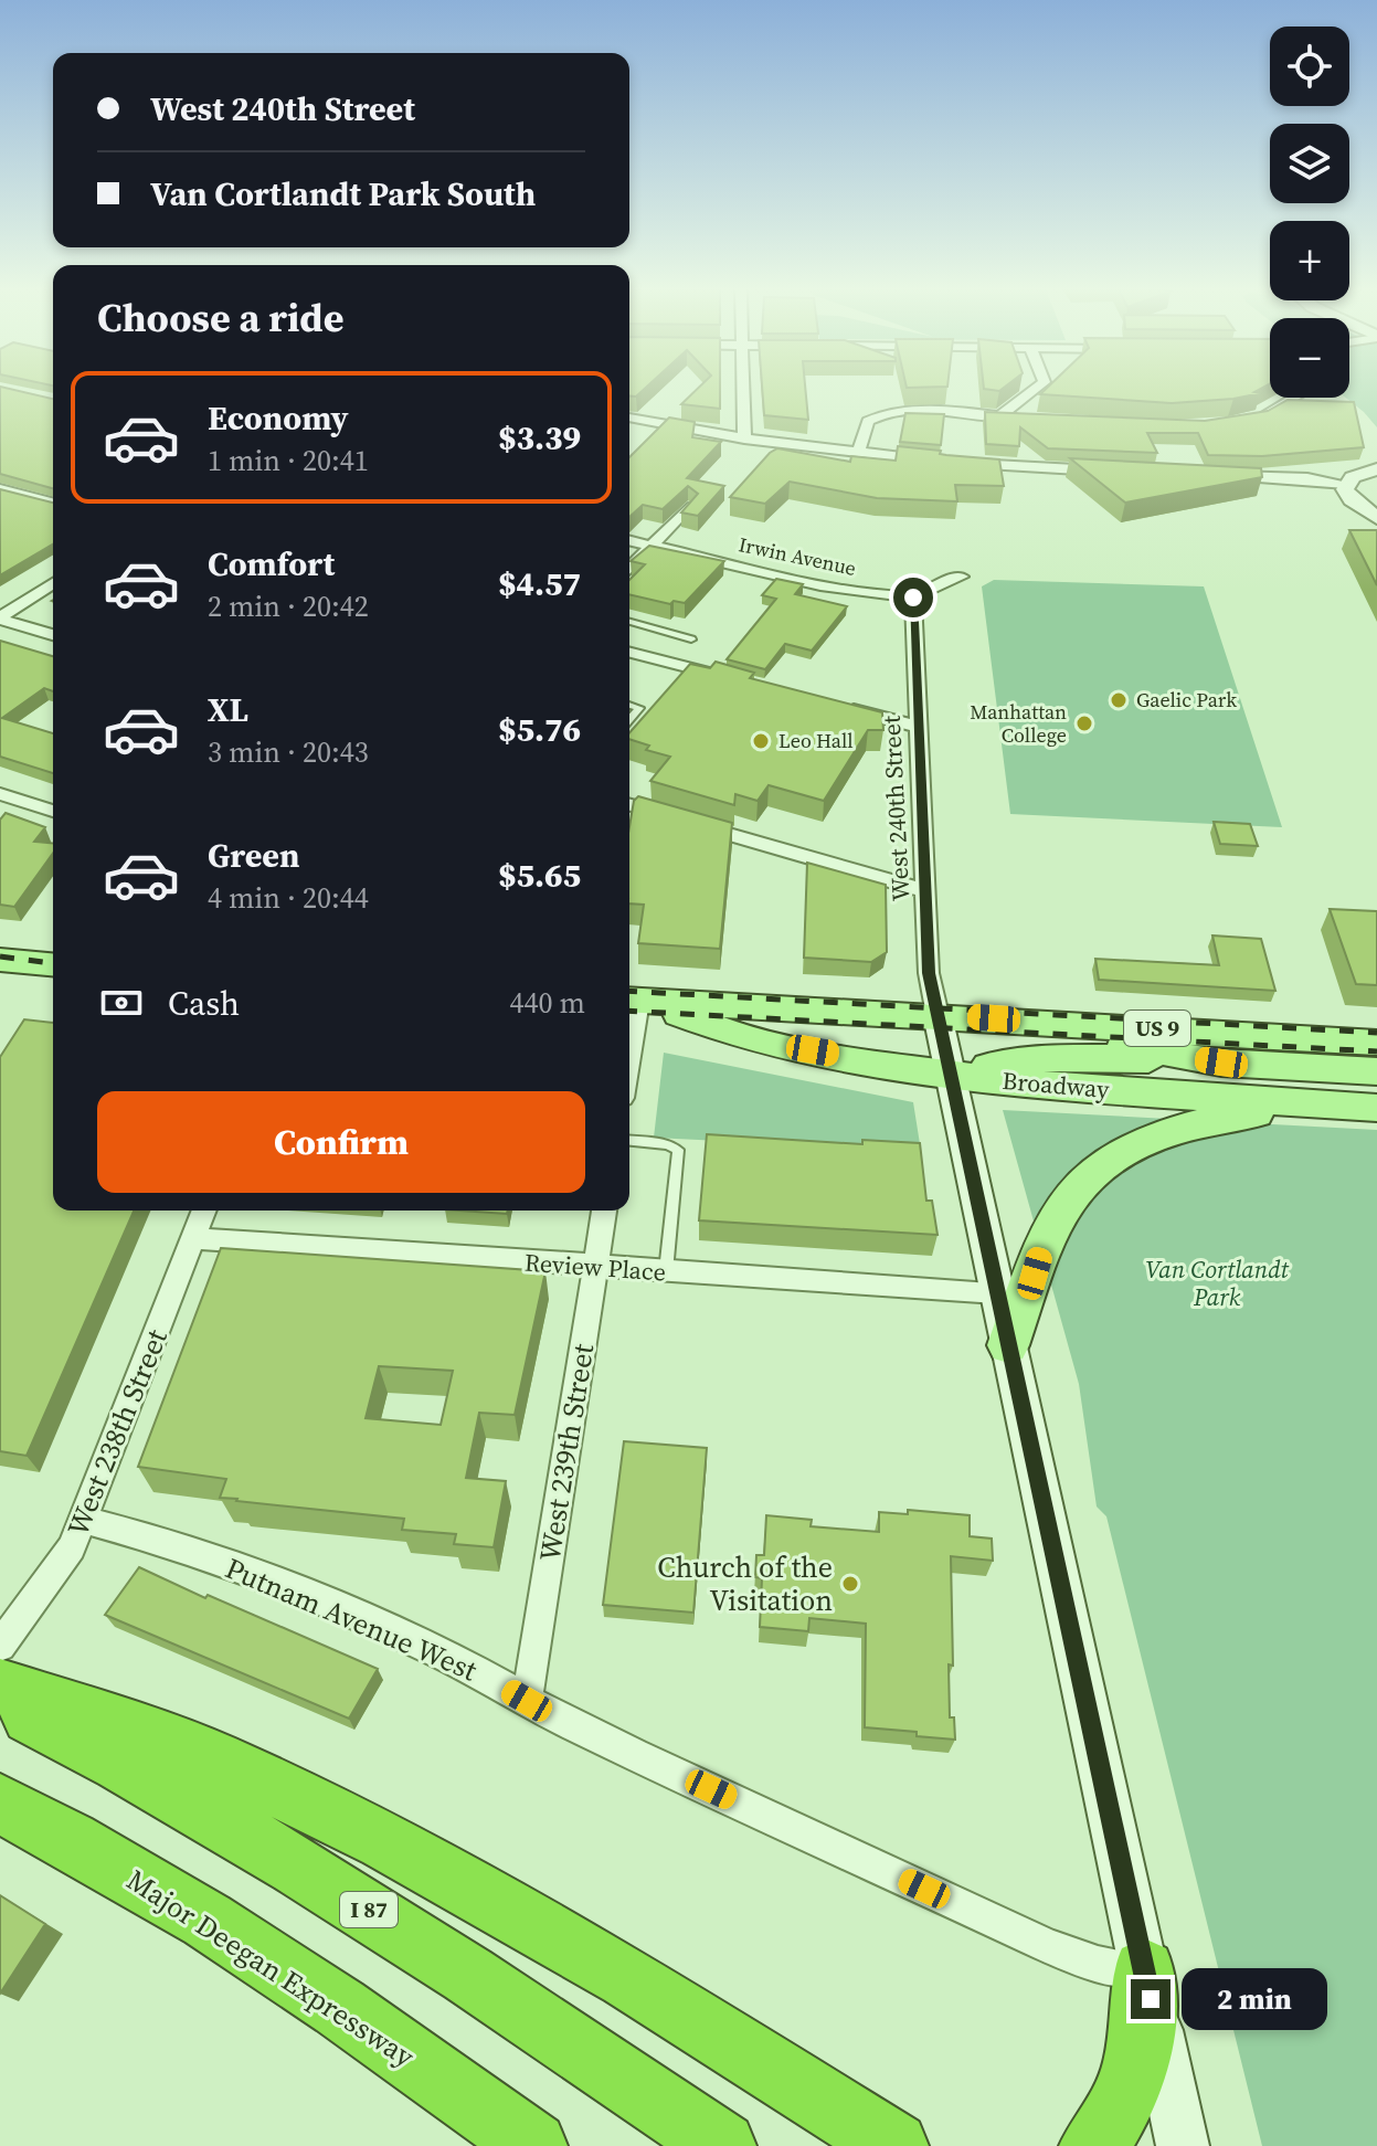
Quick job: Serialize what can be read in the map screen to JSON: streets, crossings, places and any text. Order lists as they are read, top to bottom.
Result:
{
  "streets": {
    "highway": ["I 87", "Major Deegan Expressway"],
    "main road": ["US 9", "Broadway"],
    "street": [
      "Irwin Avenue",
      "West 240th Street",
      "Review Place",
      "West 238th Street",
      "West 239th Street",
      "Putnam Avenue West"
    ]
  },
  "crossings": [
    ["Irwin Avenue", "West 240th Street"],
    ["West 240th Street", "Broadway"],
    ["Review Place", "West 238th Street"],
    ["Review Place", "West 239th Street"],
    ["West 238th Street", "Putnam Avenue West"],
    ["West 239th Street", "Putnam Avenue West"]
  ],
  "parks": ["Van Cortlandt Park"],
  "places": [
    "Gaelic Park",
    "Manhattan College",
    "Leo Hall",
    "Church of the Visitation"
  ],
  "page": {
    "map_buttons": ["+", "−"],
    "banner": ["West 240th Street", "Van Cortlandt Park South"],
    "heading": "Choose a ride",
    "list": [
      {
        "name": "Economy",
        "note": "1 min · 20:41",
        "value": "$3.39"
      },
      {
        "name": "Comfort",
        "note": "2 min · 20:42",
        "value": "$4.57"
      },
      {
        "name": "XL",
        "note": "3 min · 20:43",
        "value": "$5.76"
      },
      {
        "name": "Green",
        "note": "4 min · 20:44",
        "value": "$5.65"
      }
    ],
    "pay": ["Cash", "440 m"],
    "buttons": "Confirm",
    "bubble": "2 min"
  }
}
